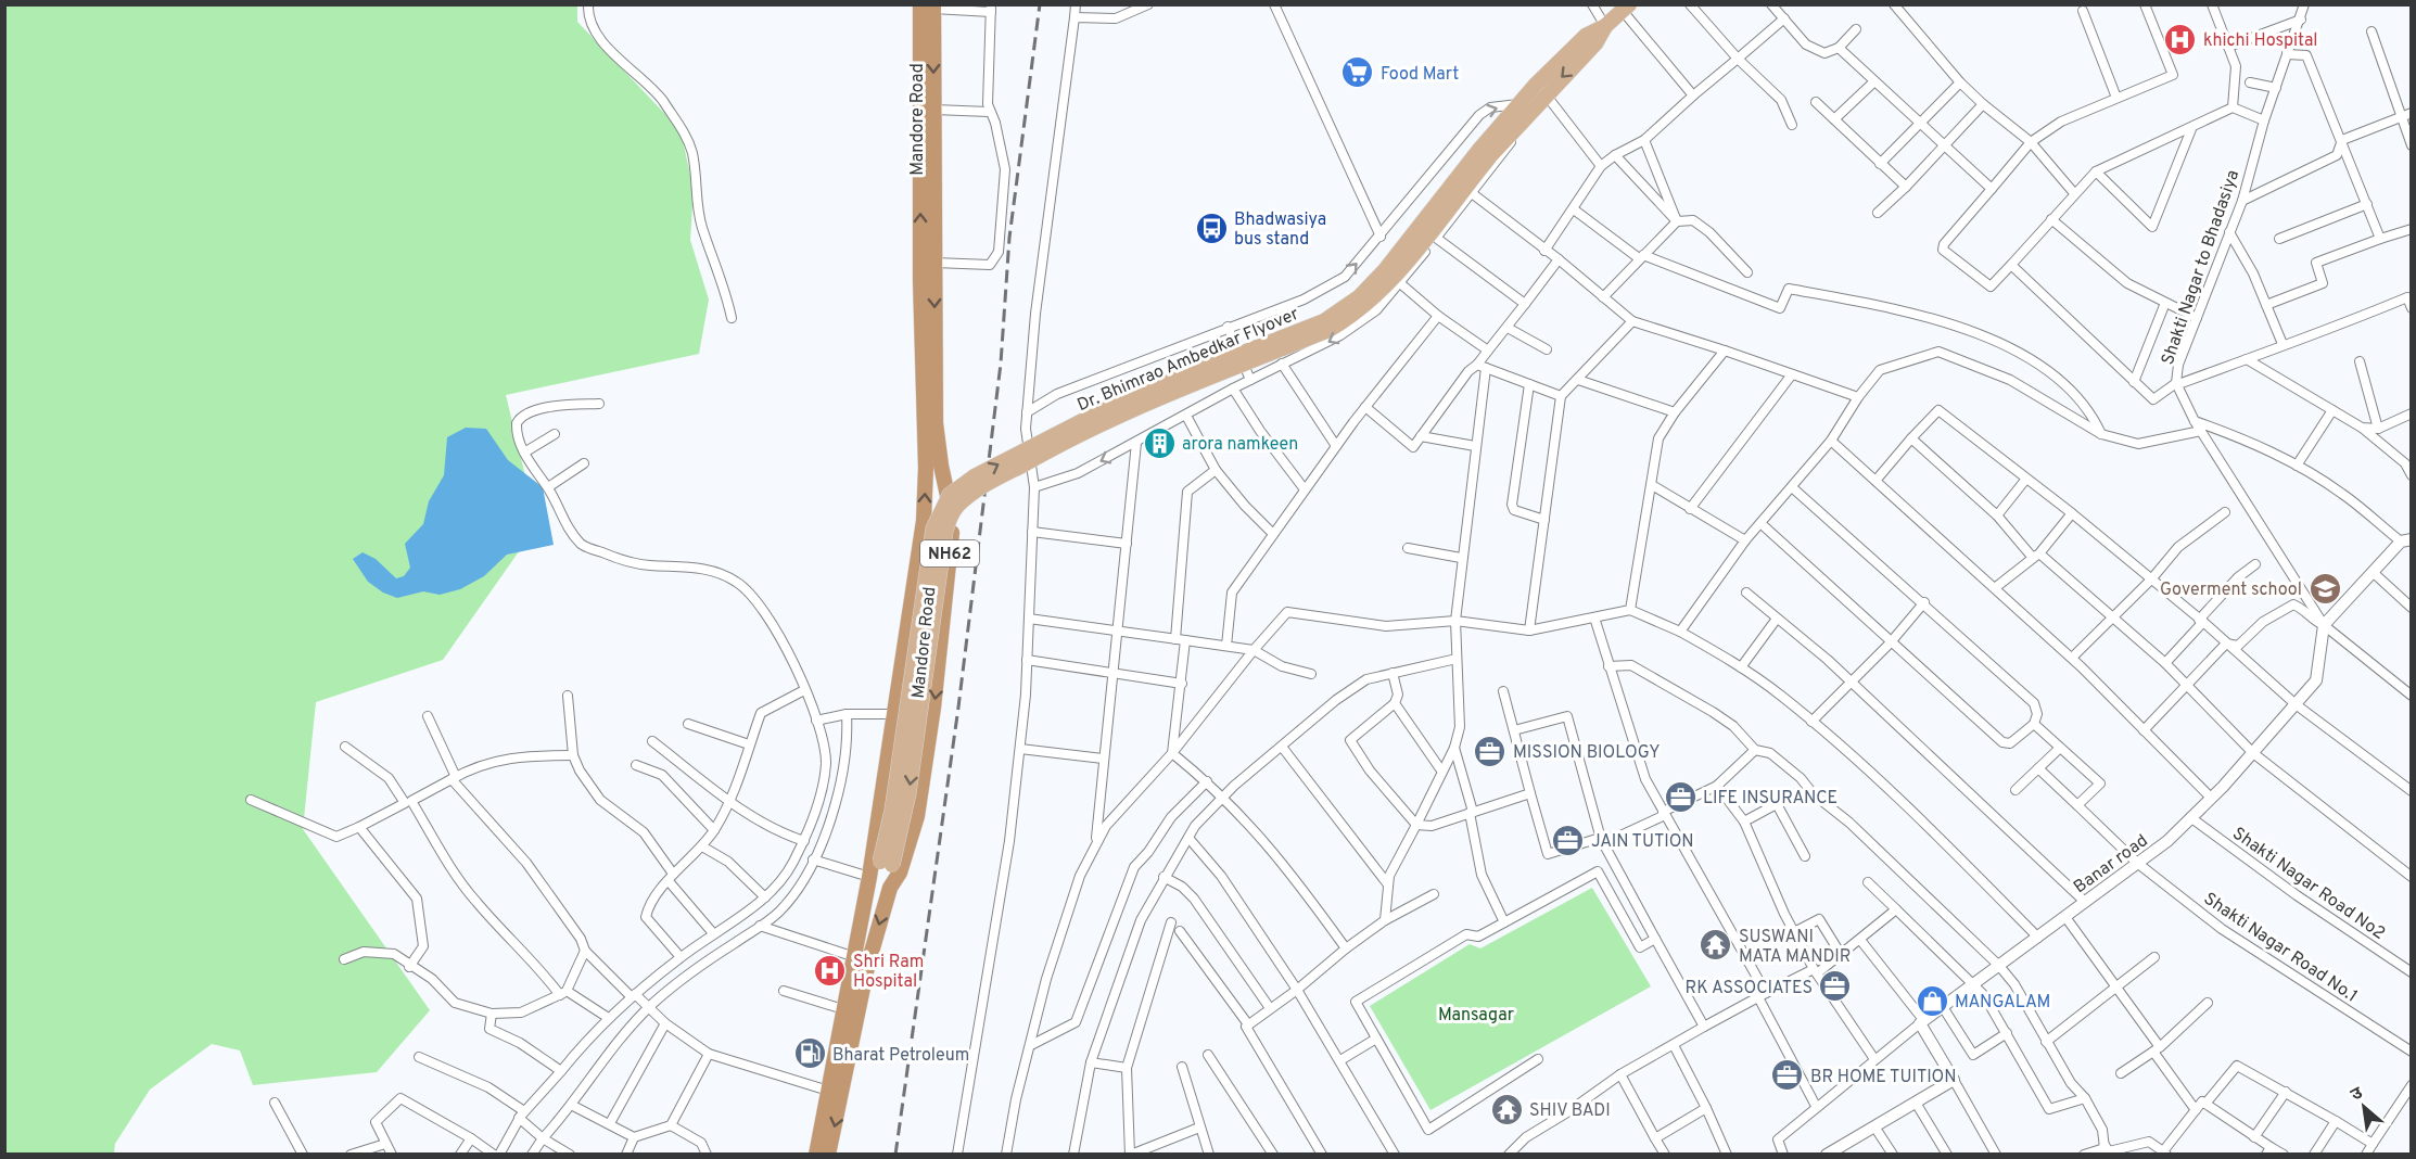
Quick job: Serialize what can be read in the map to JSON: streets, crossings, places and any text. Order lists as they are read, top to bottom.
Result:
{
  "streets": {
    "highway": ["Mandore Road", "NH62"],
    "main road": ["Dr. Bhimrao Ambedkar Flyover"],
    "street": [
      "Shakti Nagar to Bhadasiya",
      "Banar road",
      "Shakti Nagar Road No2",
      "Shakti Nagar Road No.1"
    ]
  },
  "crossings": [
    ["Mandore Road", "Dr. Bhimrao Ambedkar Flyover"],
    ["Shakti Nagar to Bhadasiya", "Banar road"],
    ["Banar road", "Shakti Nagar Road No2"],
    ["Banar road", "Shakti Nagar Road No.1"]
  ],
  "parks": ["Mansagar"],
  "places": {
    "hospital": ["khichi Hospital", "Shri Ram Hospital"],
    "supermarket": ["Food Mart"],
    "bus stop": ["Bhadwasiya bus stand"],
    "building": ["arora namkeen"],
    "school or university": ["Goverment school"],
    "office": [
      "MISSION BIOLOGY",
      "LIFE INSURANCE",
      "JAIN TUTION",
      "RK ASSOCIATES",
      "BR HOME TUITION"
    ],
    "temple": ["SUSWANI MATA MANDIR", "SHIV BADI"],
    "shop": ["MANGALAM"],
    "fuel station": ["Bharat Petroleum"]
  },
  "north": "top left"
}
